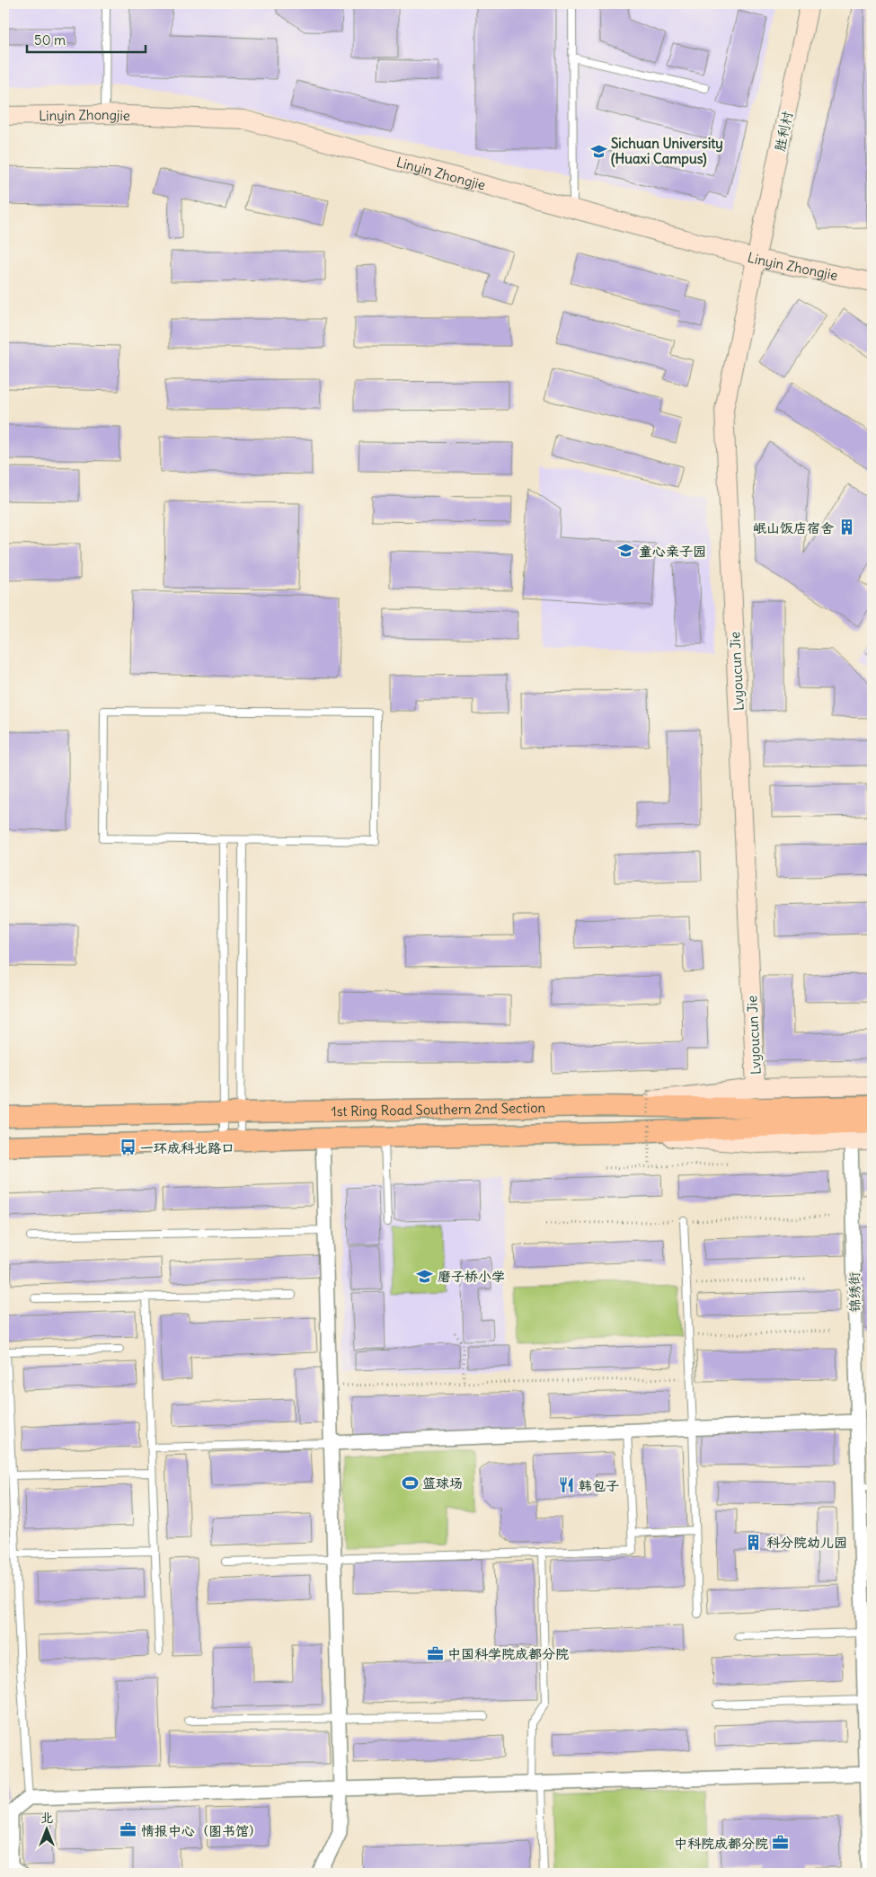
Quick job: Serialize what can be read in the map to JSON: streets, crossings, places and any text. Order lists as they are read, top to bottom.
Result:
{
  "streets": {
    "main road": ["1st Ring Road Southern 2nd Section"],
    "street": [
      "Linyin Zhongjie",
      "胜利村",
      "Lvyoucun Jie",
      "锦绣街"
    ]
  },
  "crossings": [
    ["Linyin Zhongjie", "胜利村"],
    ["Linyin Zhongjie", "Lvyoucun Jie"],
    ["胜利村", "Lvyoucun Jie"],
    ["Lvyoucun Jie", "1st Ring Road Southern 2nd Section"],
    ["1st Ring Road Southern 2nd Section", "锦绣街"]
  ],
  "places": {
    "school or university": ["Sichuan University (Huaxi Campus)", "童心亲子园", "磨子桥小学"],
    "building": ["岷山饭店宿舍", "科分院幼儿园"],
    "bus stop": ["一环成科北路口"],
    "sports": ["篮球场"],
    "restaurant": ["韩包子"],
    "office": ["中国科学院成都分院", "情报中心（图书馆）", "中科院成都分院"]
  },
  "scale_bar": "50 m",
  "north": "top"
}
